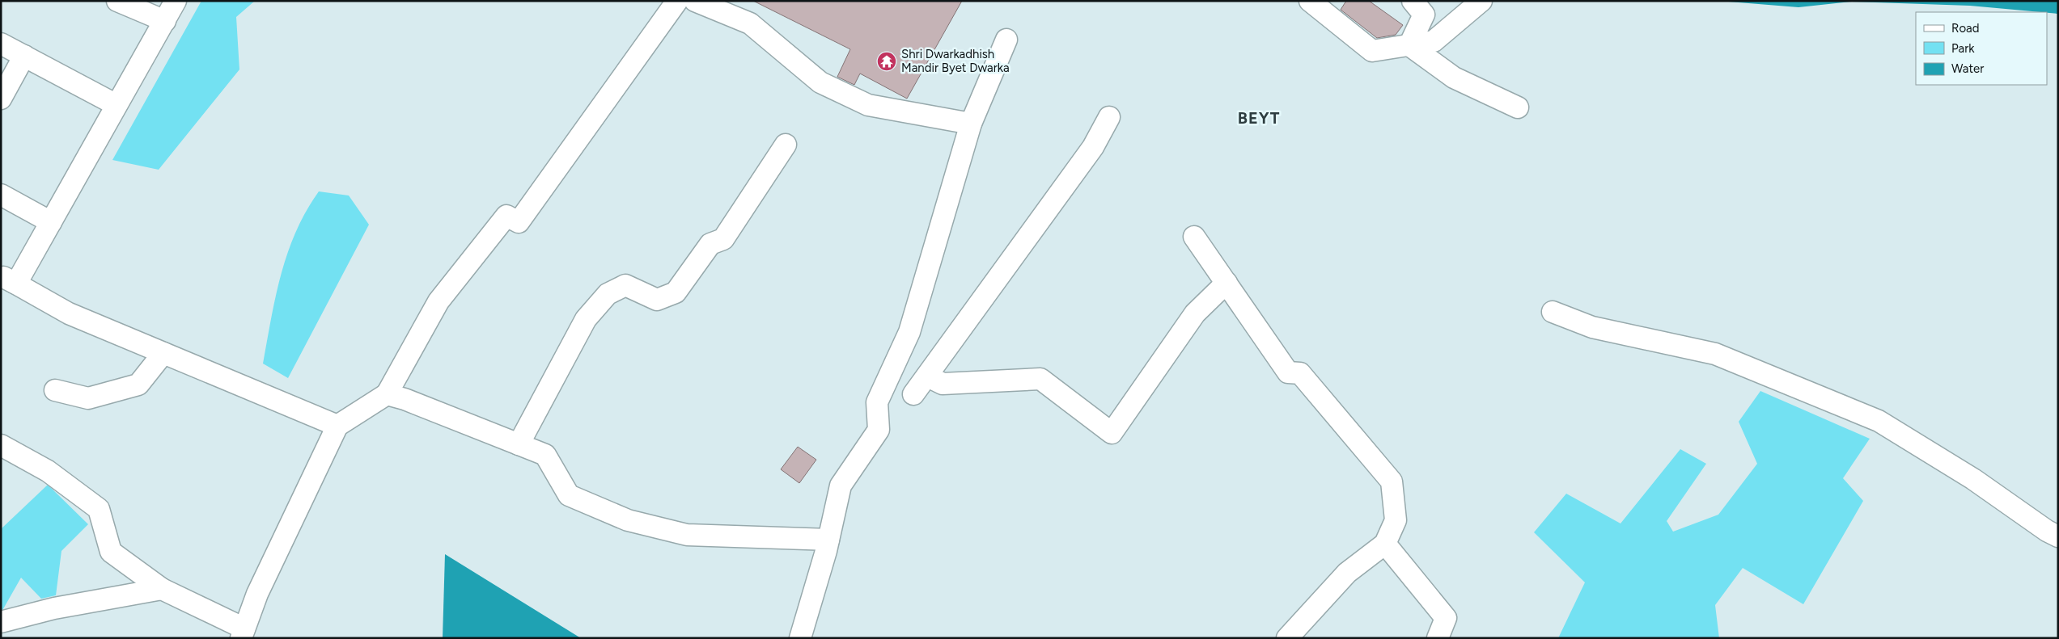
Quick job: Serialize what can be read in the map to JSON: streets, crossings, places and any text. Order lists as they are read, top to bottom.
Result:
{
  "districts": ["BEYT"],
  "places": {
    "temple": ["Shri Dwarkadhish Mandir Byet Dwarka"]
  },
  "legend": ["Road", "Park", "Water"]
}
